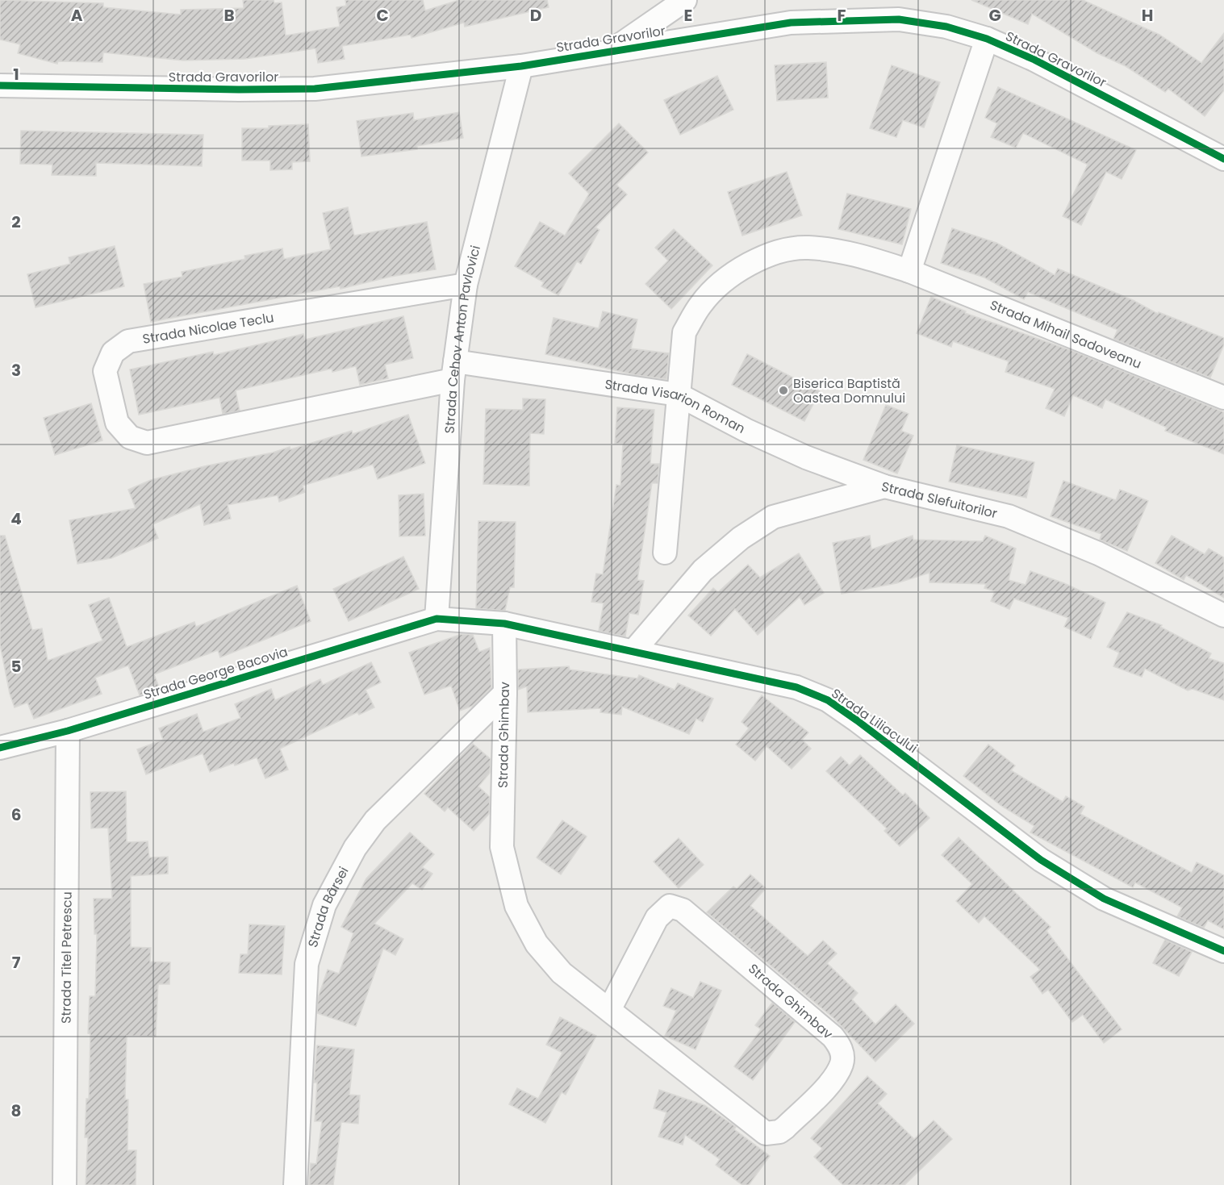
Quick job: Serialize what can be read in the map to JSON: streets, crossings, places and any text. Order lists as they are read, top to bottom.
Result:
{
  "streets": {
    "street": [
      "Strada Gravorilor",
      "Strada Nicolae Teclu",
      "Strada Mihail Sadoveanu",
      "Strada Cehov Anton Pavlovici",
      "Strada Visarion Roman",
      "Strada Slefuitorilor",
      "Strada George Bacovia",
      "Strada Liliacului",
      "Strada Ghimbav",
      "Strada Bârsei",
      "Strada Titel Petrescu"
    ]
  },
  "crossings": [
    ["Strada Gravorilor", "Strada Cehov Anton Pavlovici"],
    ["Strada Nicolae Teclu", "Strada Cehov Anton Pavlovici"],
    ["Strada Nicolae Teclu", "Strada Visarion Roman"],
    ["Strada Mihail Sadoveanu", "Strada Visarion Roman"],
    ["Strada Cehov Anton Pavlovici", "Strada Visarion Roman"],
    ["Strada Cehov Anton Pavlovici", "Strada George Bacovia"],
    ["Strada Cehov Anton Pavlovici", "Strada Liliacului"],
    ["Strada Visarion Roman", "Strada Slefuitorilor"],
    ["Strada Slefuitorilor", "Strada Liliacului"],
    ["Strada George Bacovia", "Strada Liliacului"],
    ["Strada George Bacovia", "Strada Titel Petrescu"],
    ["Strada Liliacului", "Strada Ghimbav"],
    ["Strada Ghimbav", "Strada Bârsei"]
  ],
  "places": ["Biserica Baptistă Oastea Domnului"],
  "grid": {
    "columns": [
      "A",
      "B",
      "C",
      "D",
      "E",
      "F",
      "G",
      "H"
    ],
    "rows": [
      "1",
      "2",
      "3",
      "4",
      "5",
      "6",
      "7",
      "8"
    ]
  }
}
